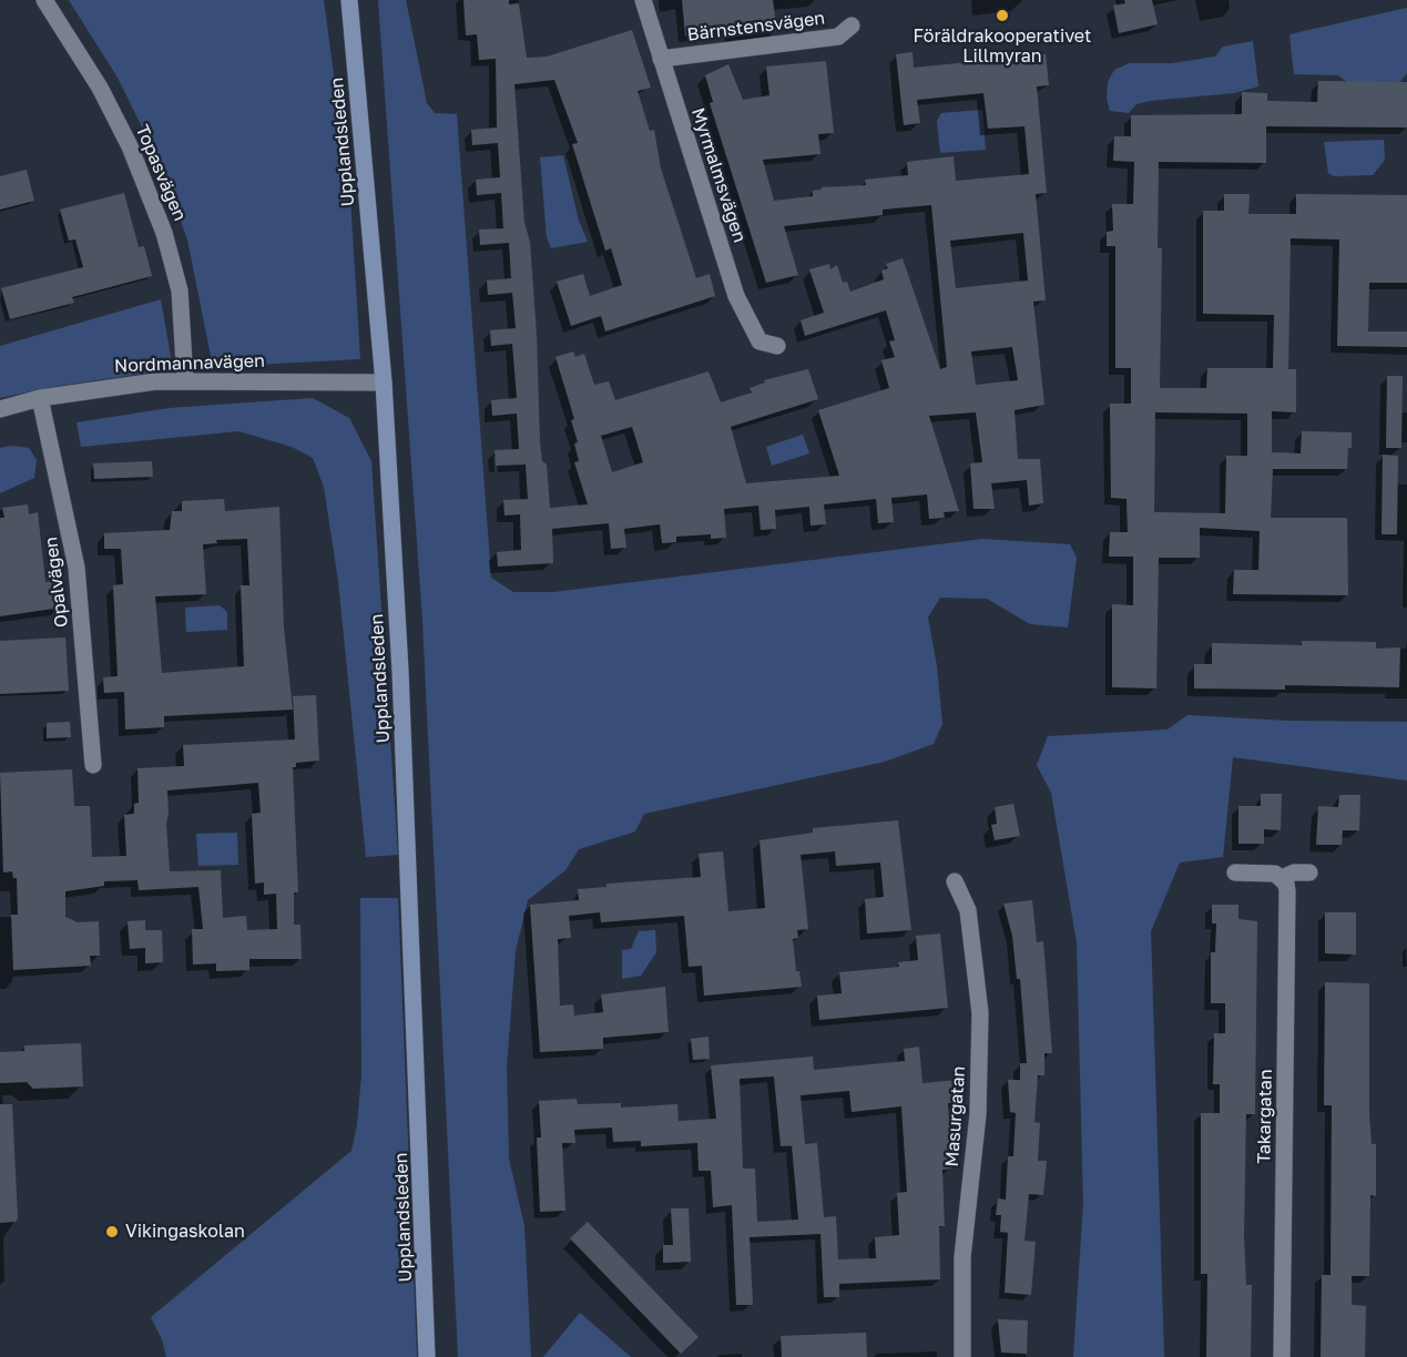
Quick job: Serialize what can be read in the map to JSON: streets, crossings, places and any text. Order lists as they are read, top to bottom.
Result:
{
  "streets": {
    "street": [
      "Bärnstensvägen",
      "Upplandsleden",
      "Topasvägen",
      "Myrmalmsvägen",
      "Nordmannavägen",
      "Opalvägen",
      "Masurgatan",
      "Takargatan"
    ]
  },
  "crossings": [
    ["Bärnstensvägen", "Myrmalmsvägen"],
    ["Upplandsleden", "Nordmannavägen"],
    ["Topasvägen", "Nordmannavägen"],
    ["Nordmannavägen", "Opalvägen"]
  ],
  "places": ["Föräldrakooperativet Lillmyran", "Vikingaskolan"]
}
